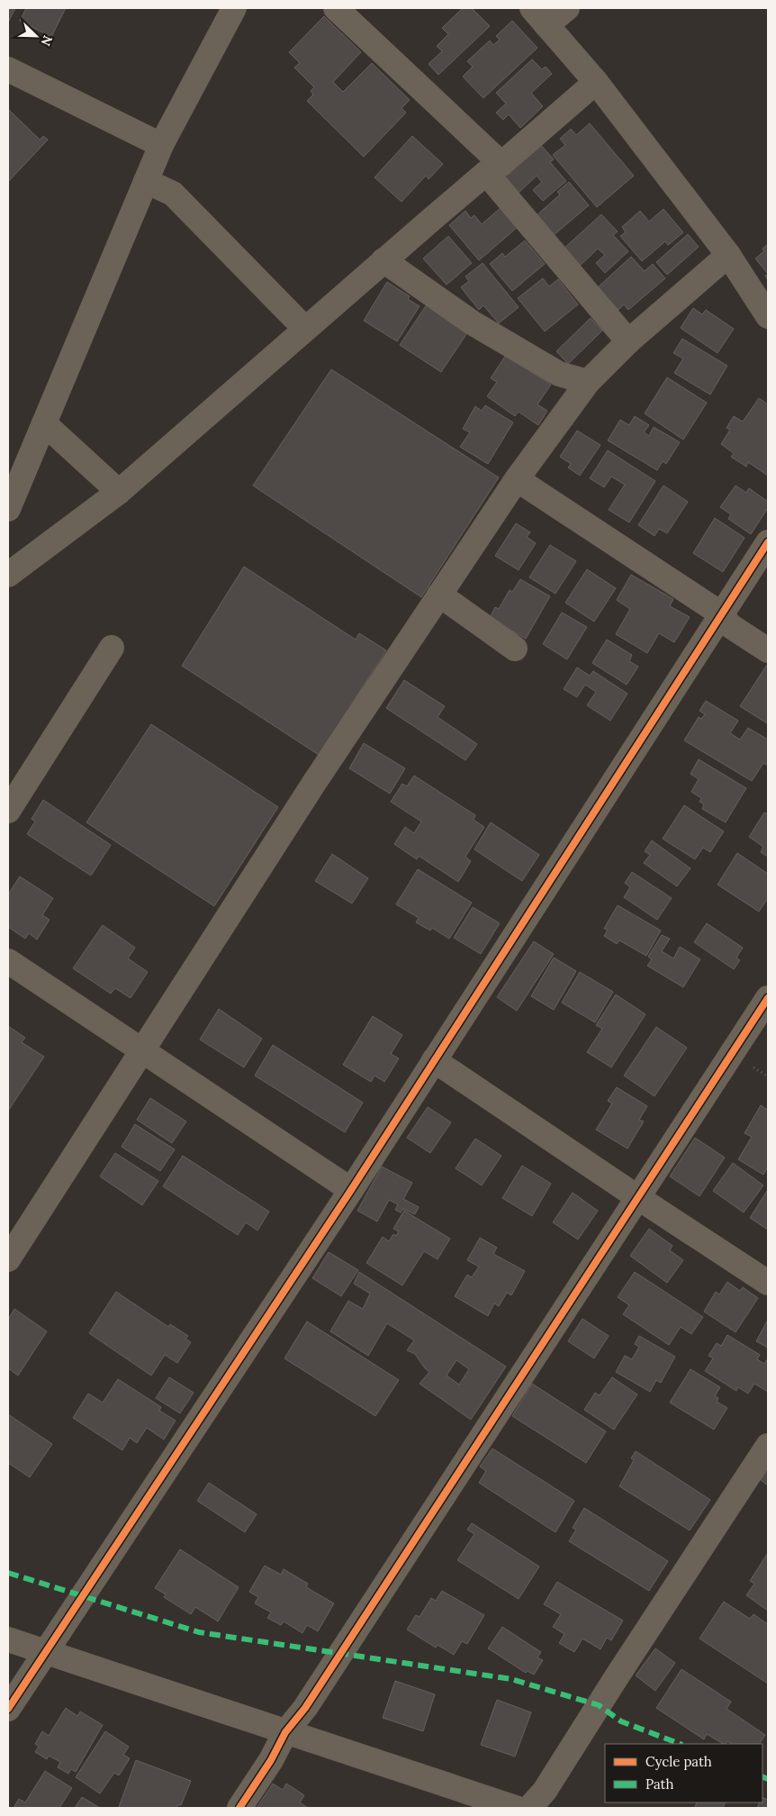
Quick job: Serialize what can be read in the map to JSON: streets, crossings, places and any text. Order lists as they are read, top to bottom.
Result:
{
  "legend": ["Cycle path", "Path"],
  "north": "bottom right"
}
